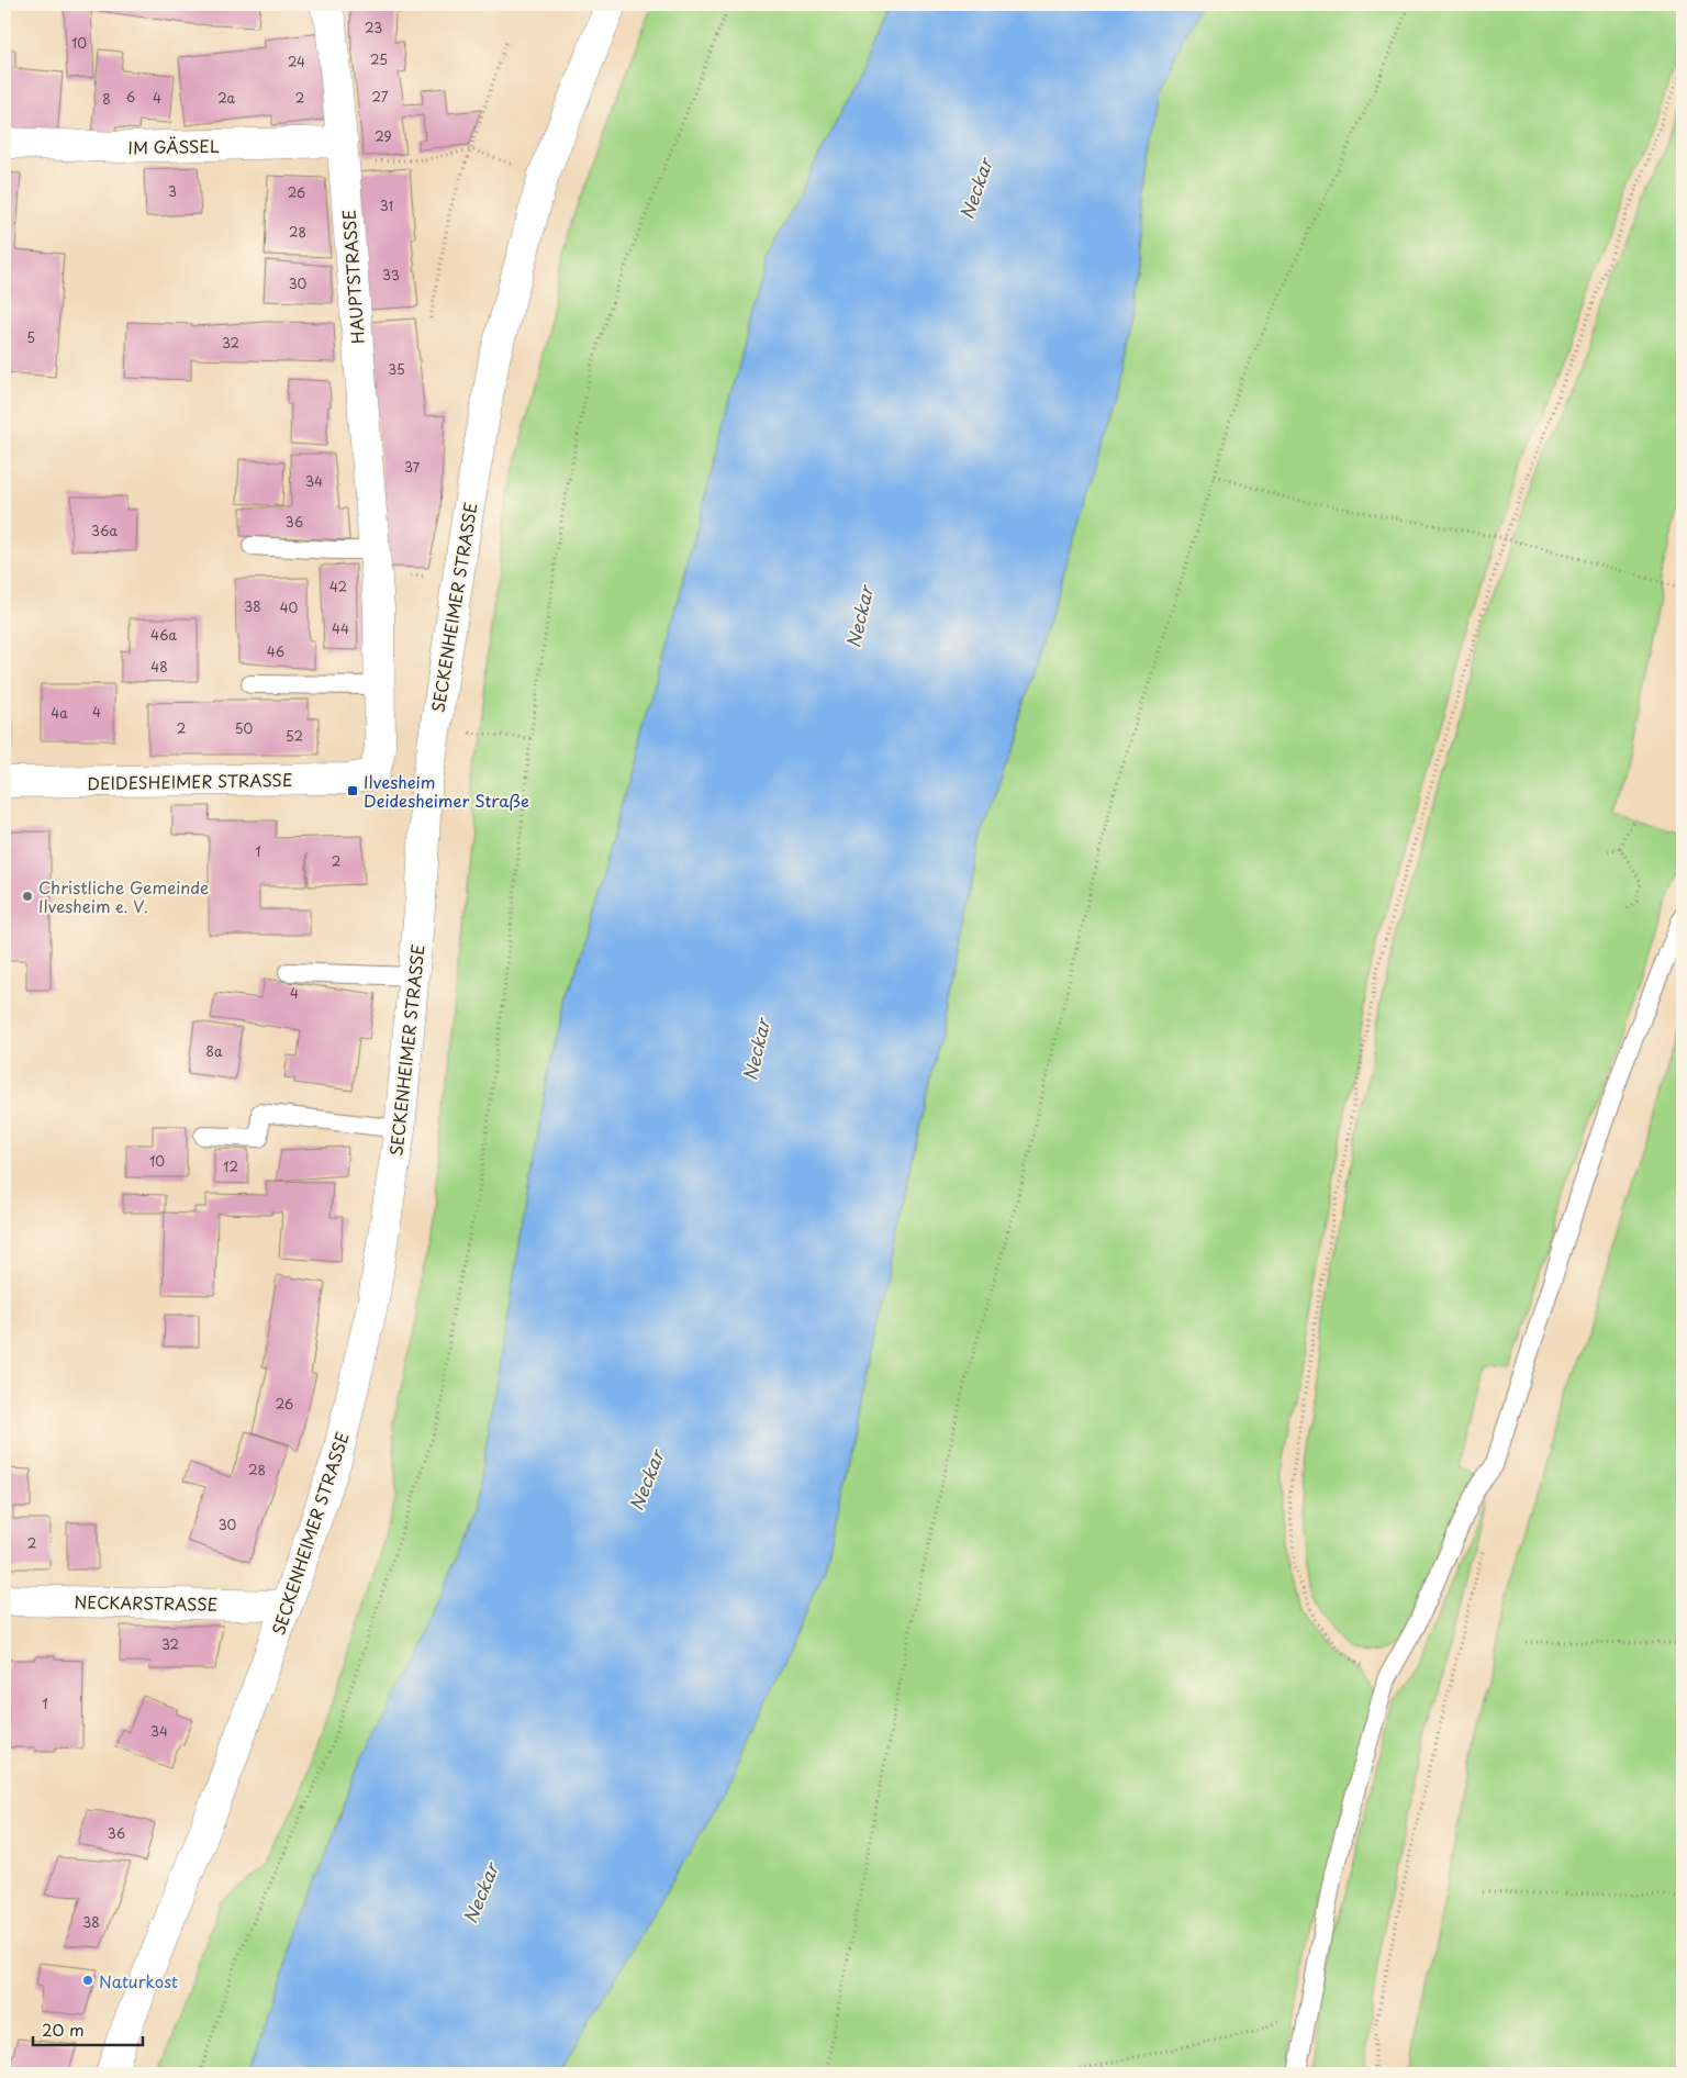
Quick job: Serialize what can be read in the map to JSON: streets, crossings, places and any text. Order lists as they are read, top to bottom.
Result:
{
  "streets": {
    "main road": [
      "IM GÄSSEL",
      "HAUPTSTRASSE",
      "SECKENHEIMER STRASSE",
      "DEIDESHEIMER STRASSE",
      "NECKARSTRASSE"
    ]
  },
  "crossings": [
    ["IM GÄSSEL", "HAUPTSTRASSE"],
    ["HAUPTSTRASSE", "DEIDESHEIMER STRASSE"],
    ["SECKENHEIMER STRASSE", "NECKARSTRASSE"]
  ],
  "water": ["Neckar"],
  "places": {
    "transit": ["Ilvesheim Deidesheimer Straße"],
    "other": ["Christliche Gemeinde Ilvesheim e. V.", "Naturkost"]
  },
  "house_numbers": [
    "23",
    "10",
    "25",
    "24",
    "6",
    "27",
    "4",
    "2a",
    "2",
    "8",
    "29",
    "3",
    "26",
    "31",
    "28",
    "33",
    "30",
    "5",
    "32",
    "35",
    "37",
    "34",
    "36",
    "36a",
    "42",
    "38",
    "40",
    "44",
    "46a",
    "46",
    "48",
    "4",
    "4a",
    "2",
    "50",
    "52",
    "1",
    "2",
    "4",
    "8a",
    "10",
    "12",
    "26",
    "28",
    "30",
    "2",
    "32",
    "1",
    "34",
    "36",
    "38"
  ],
  "scale_bar": "20 m"
}
